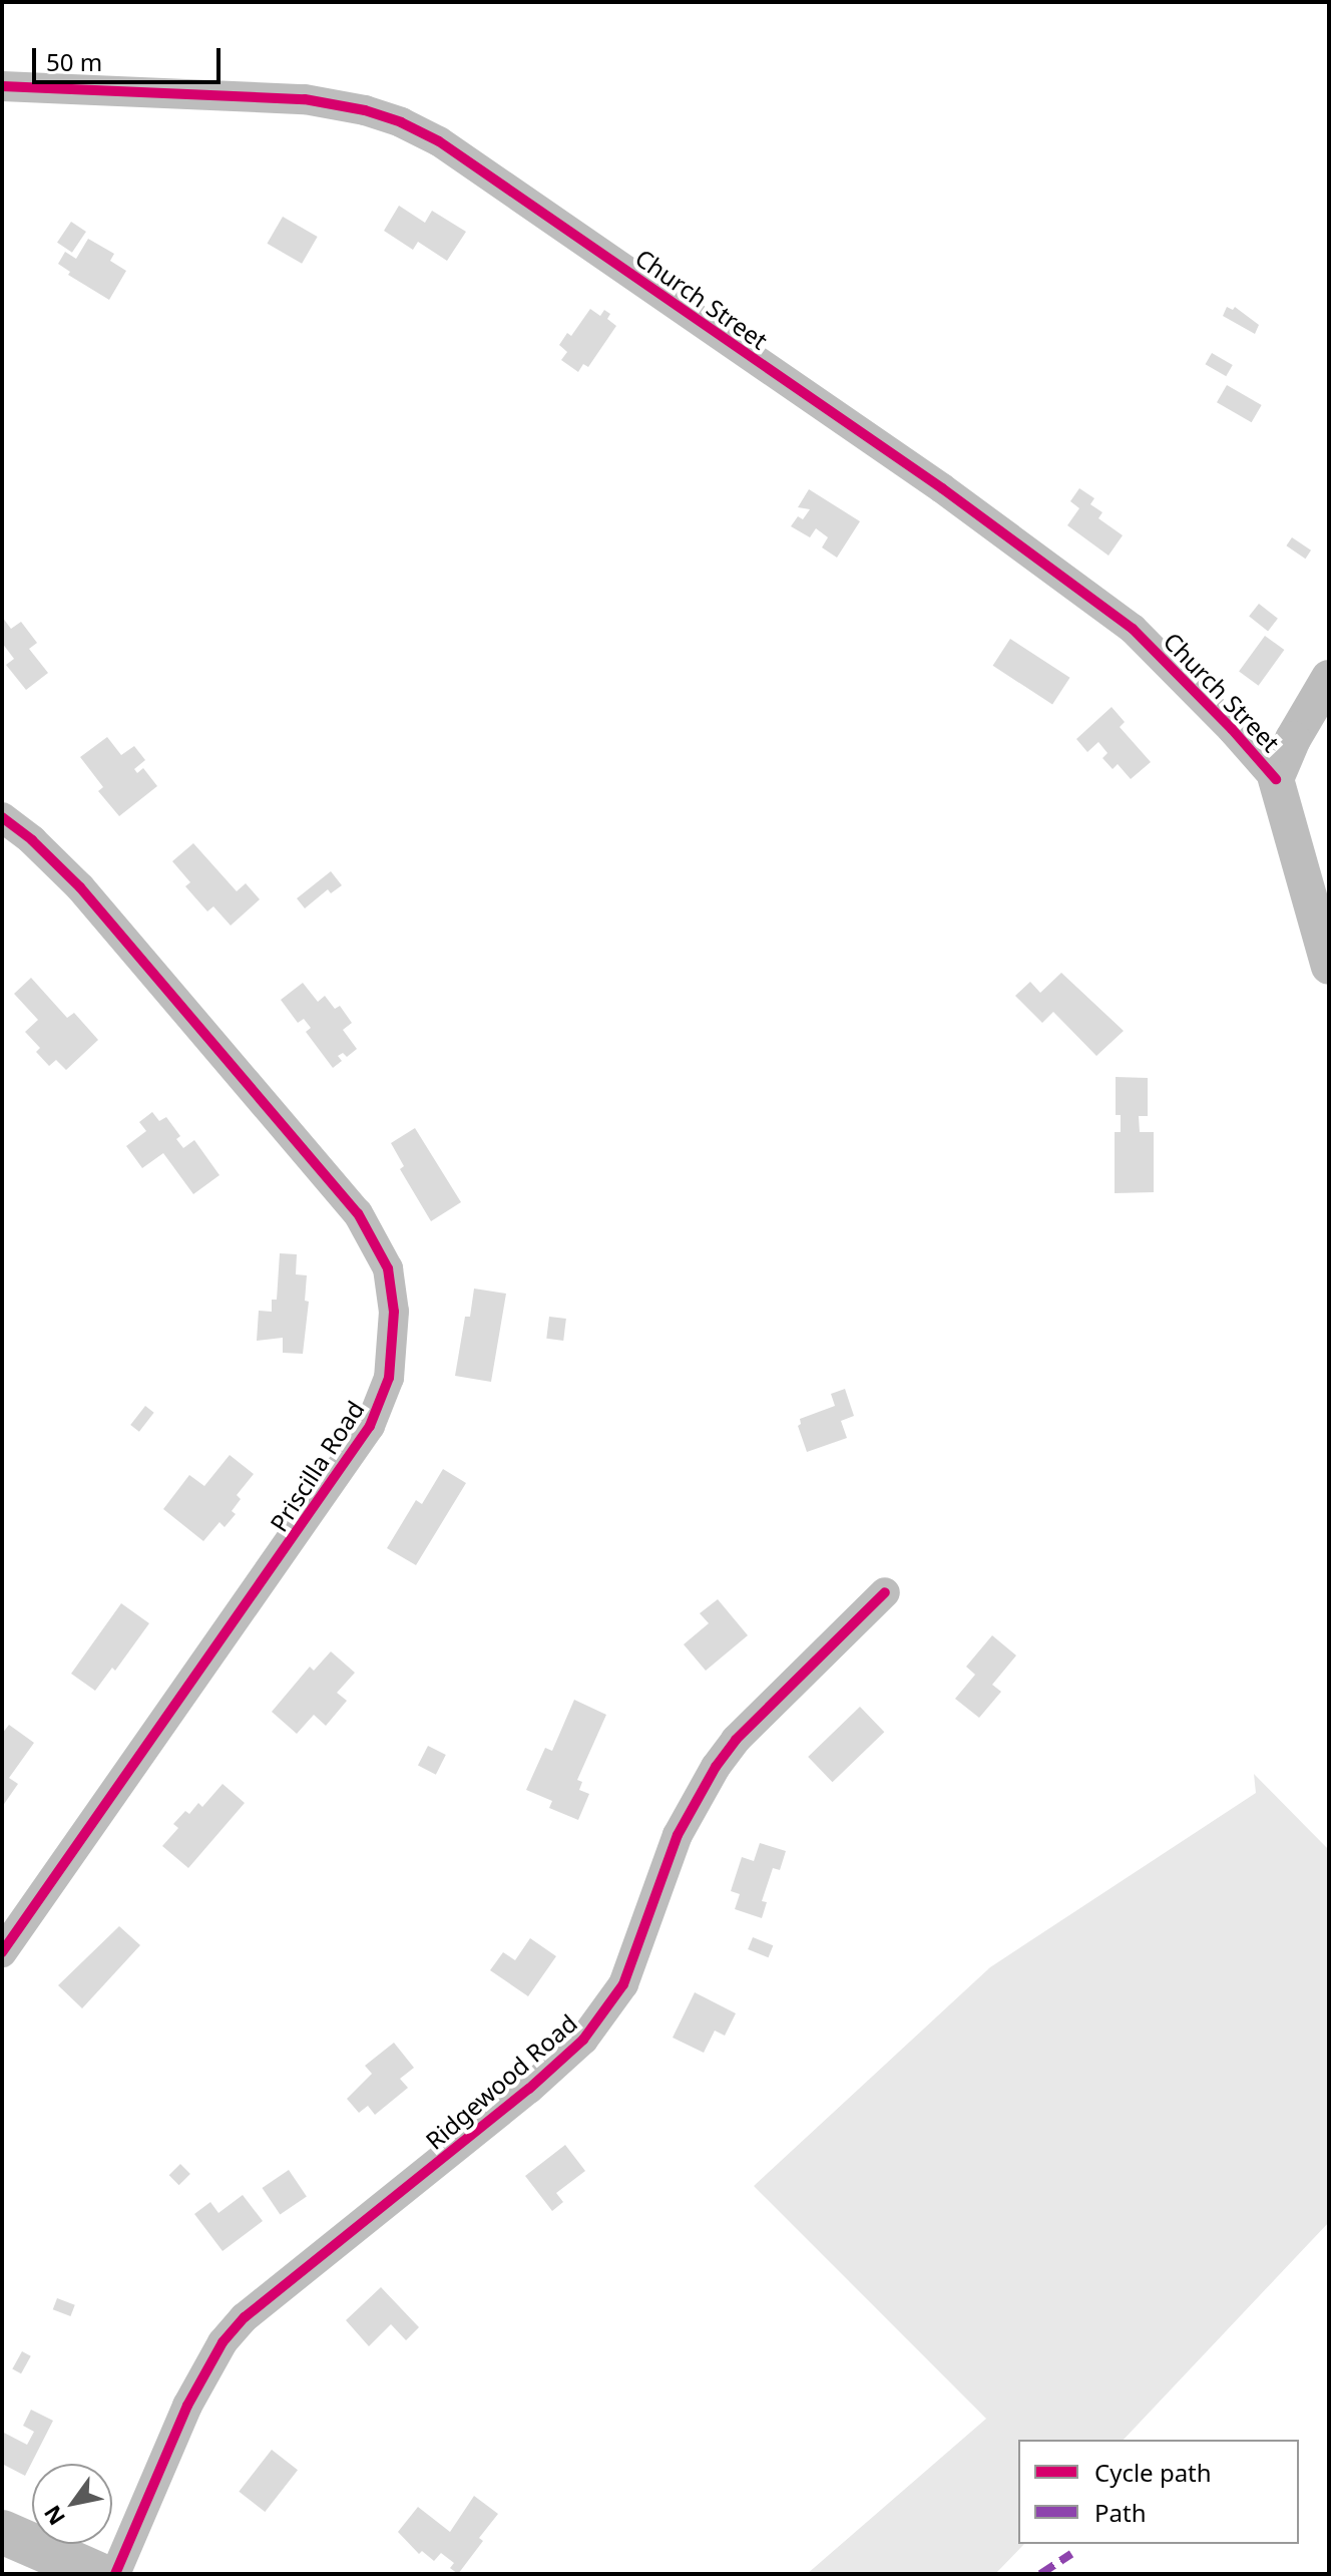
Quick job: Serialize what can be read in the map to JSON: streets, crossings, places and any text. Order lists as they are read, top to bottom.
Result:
{
  "streets": {
    "street": ["Church Street", "Priscilla Road", "Ridgewood Road"]
  },
  "legend": ["Cycle path", "Path"],
  "scale_bar": "50 m",
  "north": "bottom left"
}
